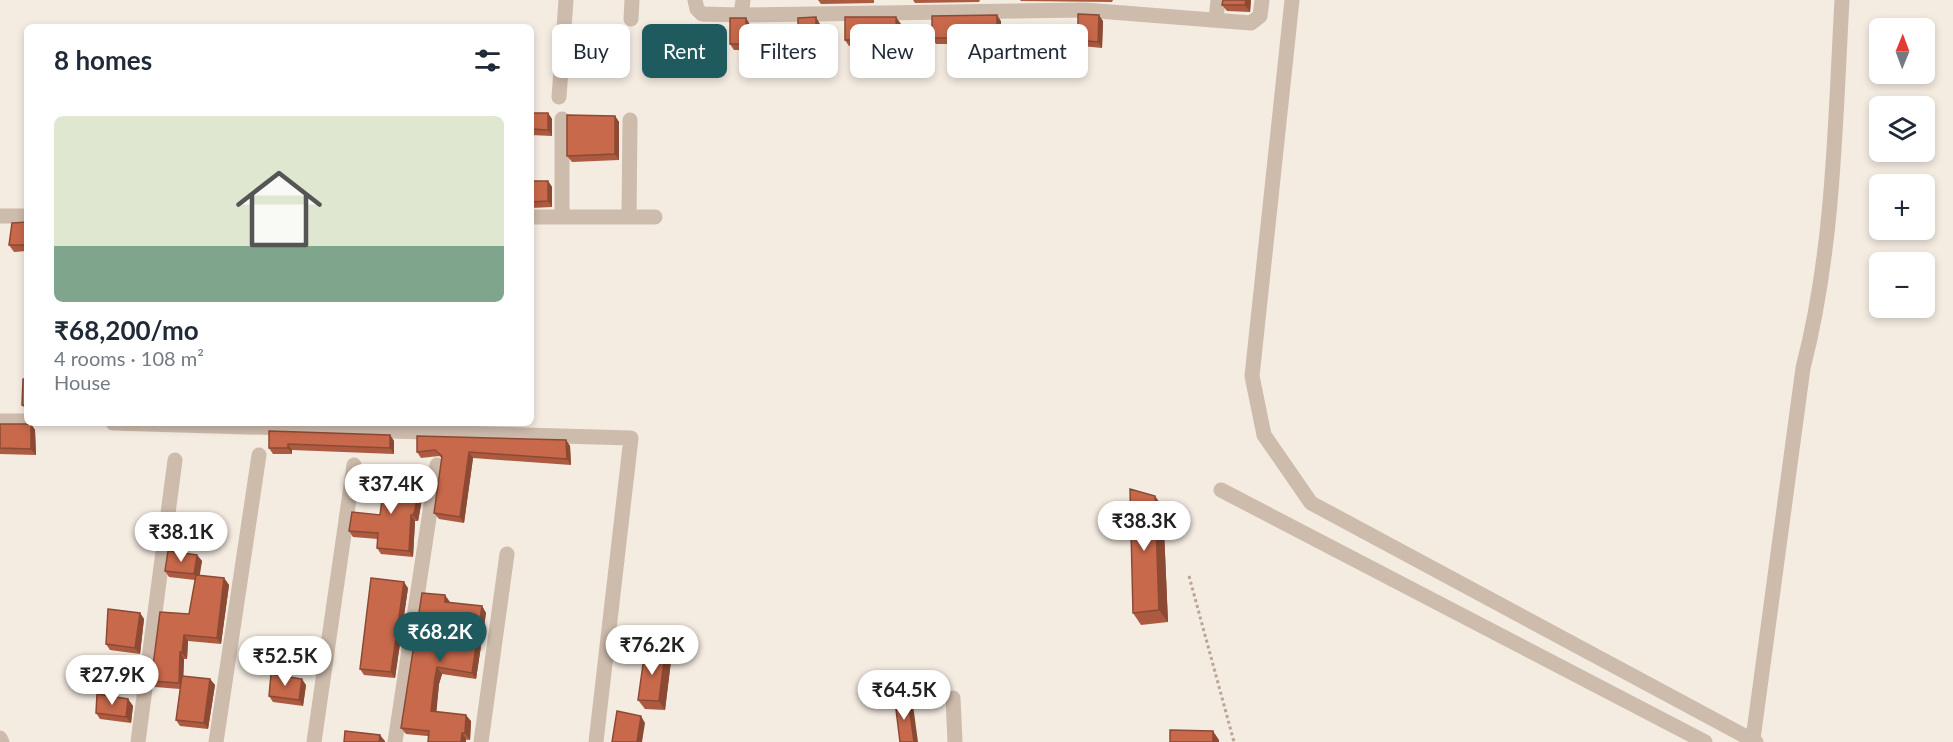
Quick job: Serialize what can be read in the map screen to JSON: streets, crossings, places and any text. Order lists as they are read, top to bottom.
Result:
{
  "north": "top",
  "page": {
    "map_buttons": ["+", "−"],
    "chip": [
      "Buy",
      "Rent",
      "Filters",
      "New",
      "Apartment"
    ],
    "heading": "8 homes",
    "list": [
      {
        "name": "₹68,200/mo",
        "note": "4 rooms · 108 m² · House"
      }
    ],
    "price": [
      "₹37.4K",
      "₹38.3K",
      "₹38.1K",
      "₹68.2K",
      "₹76.2K",
      "₹52.5K",
      "₹27.9K",
      "₹64.5K"
    ]
  }
}
